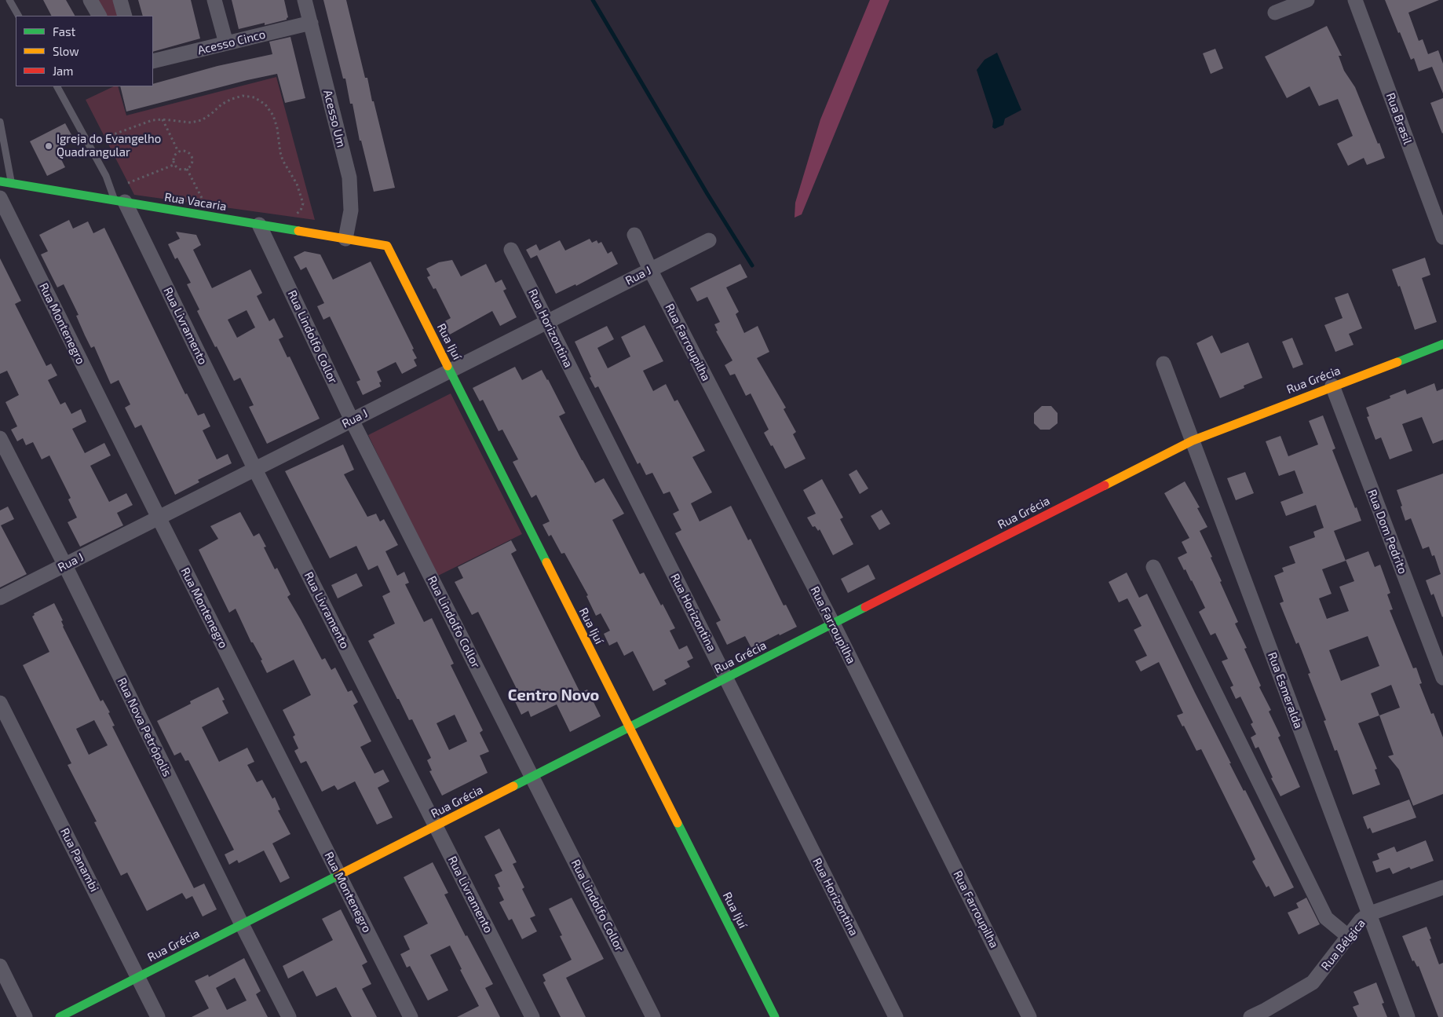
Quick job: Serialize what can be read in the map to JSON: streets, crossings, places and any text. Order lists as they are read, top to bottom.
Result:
{
  "streets": {
    "main road": ["Rua Vacaria", "Rua Ijuí", "Rua Grécia"],
    "street": [
      "Acesso Cinco",
      "Acesso Um",
      "Rua Brasil",
      "Rua J",
      "Rua Montenegro",
      "Rua Livramento",
      "Rua Horizontina",
      "Rua Lindolfo Collor",
      "Rua Farroupilha",
      "Rua Dom Pedrito",
      "Rua Esmeralda",
      "Rua Nova Petrópolis",
      "Rua Panambi",
      "Rua Bélgica"
    ]
  },
  "crossings": [
    ["Acesso Cinco", "Acesso Um"],
    ["Acesso Um", "Rua Vacaria"],
    ["Rua Vacaria", "Rua Livramento"],
    ["Rua Vacaria", "Rua Lindolfo Collor"],
    ["Rua Vacaria", "Rua Ijuí"],
    ["Rua J", "Rua Montenegro"],
    ["Rua J", "Rua Livramento"],
    ["Rua J", "Rua Horizontina"],
    ["Rua J", "Rua Lindolfo Collor"],
    ["Rua J", "Rua Ijuí"],
    ["Rua J", "Rua Farroupilha"],
    ["Rua J", "Rua Nova Petrópolis"],
    ["Rua Montenegro", "Rua Grécia"],
    ["Rua Livramento", "Rua Grécia"],
    ["Rua Horizontina", "Rua Grécia"],
    ["Rua Lindolfo Collor", "Rua Grécia"],
    ["Rua Ijuí", "Rua Grécia"],
    ["Rua Farroupilha", "Rua Grécia"],
    ["Rua Grécia", "Rua Dom Pedrito"],
    ["Rua Grécia", "Rua Esmeralda"],
    ["Rua Grécia", "Rua Nova Petrópolis"],
    ["Rua Grécia", "Rua Panambi"],
    ["Rua Esmeralda", "Rua Bélgica"]
  ],
  "districts": ["Centro Novo"],
  "places": ["Igreja do Evangelho Quadrangular"],
  "legend": ["Fast", "Slow", "Jam"]
}
